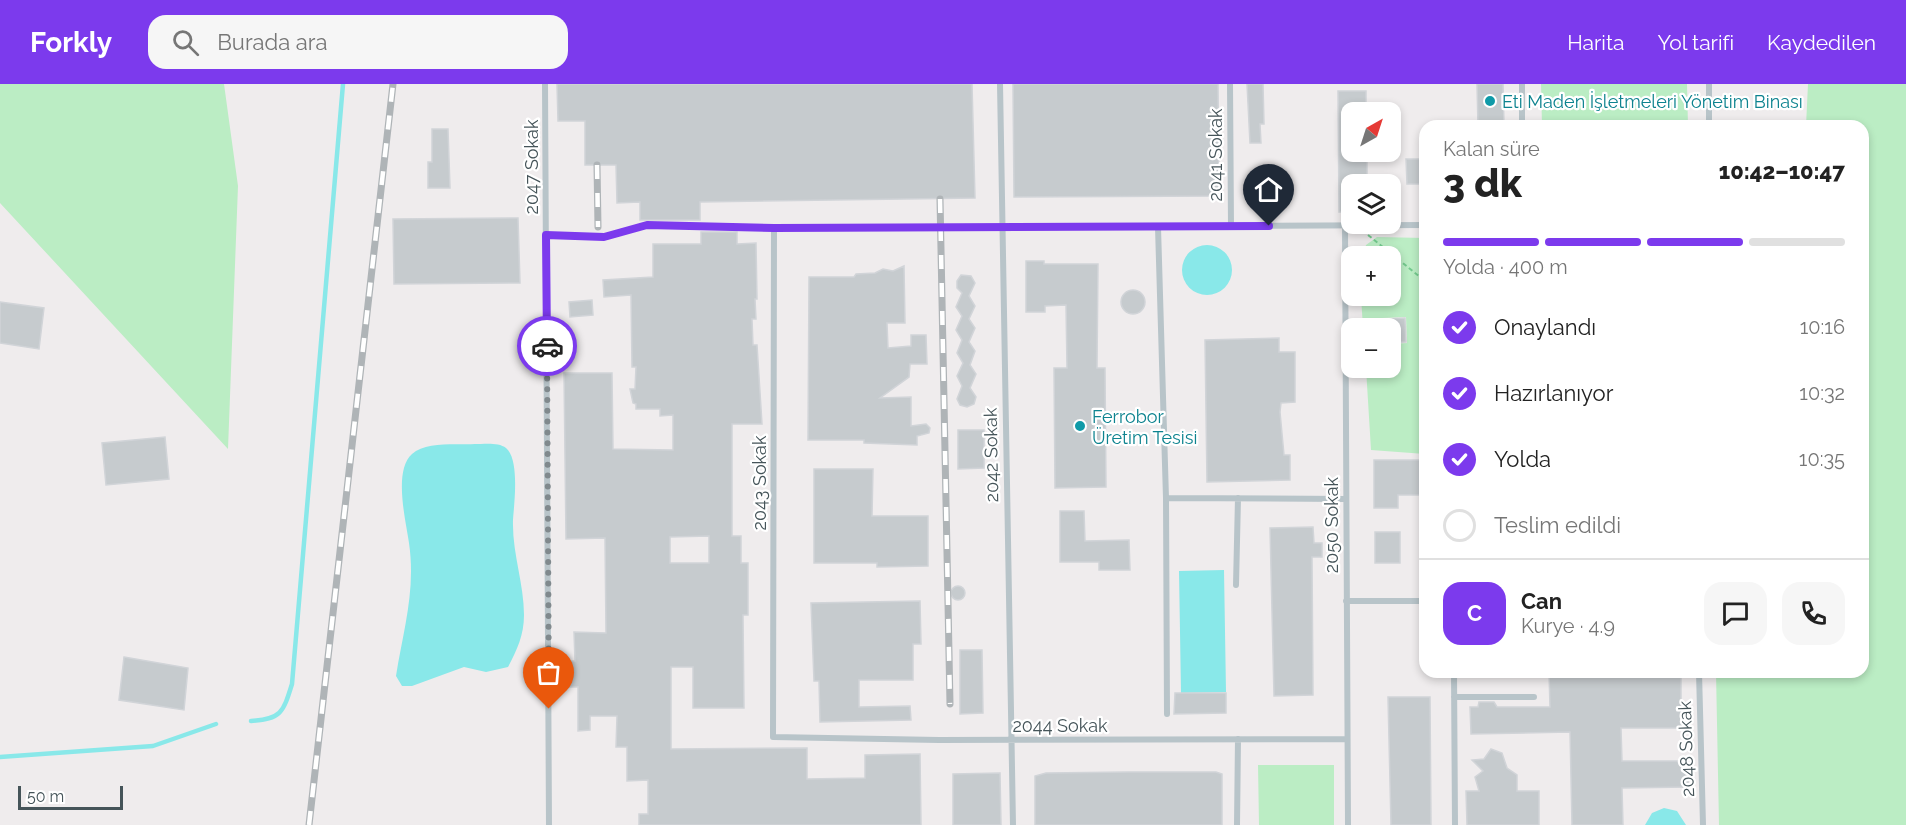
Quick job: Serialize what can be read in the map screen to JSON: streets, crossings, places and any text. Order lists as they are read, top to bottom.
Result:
{
  "streets": {
    "lane": [
      "2041 Sokak",
      "2047 Sokak",
      "2042 Sokak",
      "2043 Sokak",
      "2050 Sokak",
      "2044 Sokak",
      "2048 Sokak"
    ]
  },
  "crossings": [
    ["2042 Sokak", "2044 Sokak"],
    ["2043 Sokak", "2044 Sokak"],
    ["2050 Sokak", "2044 Sokak"]
  ],
  "places": ["Eti Maden İşletmeleri Yönetim Binası", "Ferrobor Üretim Tesisi"],
  "scale_bar": "50 m",
  "north": "top right",
  "page": {
    "header": "Forkly",
    "search": "Burada ara",
    "nav": ["Harita", "Yol tarifi", "Kaydedilen"],
    "map_buttons": ["+", "−"],
    "heading": ["3 dk", "Kalan süre", "10:42–10:47"],
    "panel": ["Can", "Kurye · 4.9"],
    "bar": "Yolda · 400 m",
    "list": [
      ["Onaylandı", "10:16"],
      ["Hazırlanıyor", "10:32"],
      ["Yolda", "10:35"],
      "Teslim edildi"
    ],
    "round": "C",
    "scale": "50 m"
  }
}
